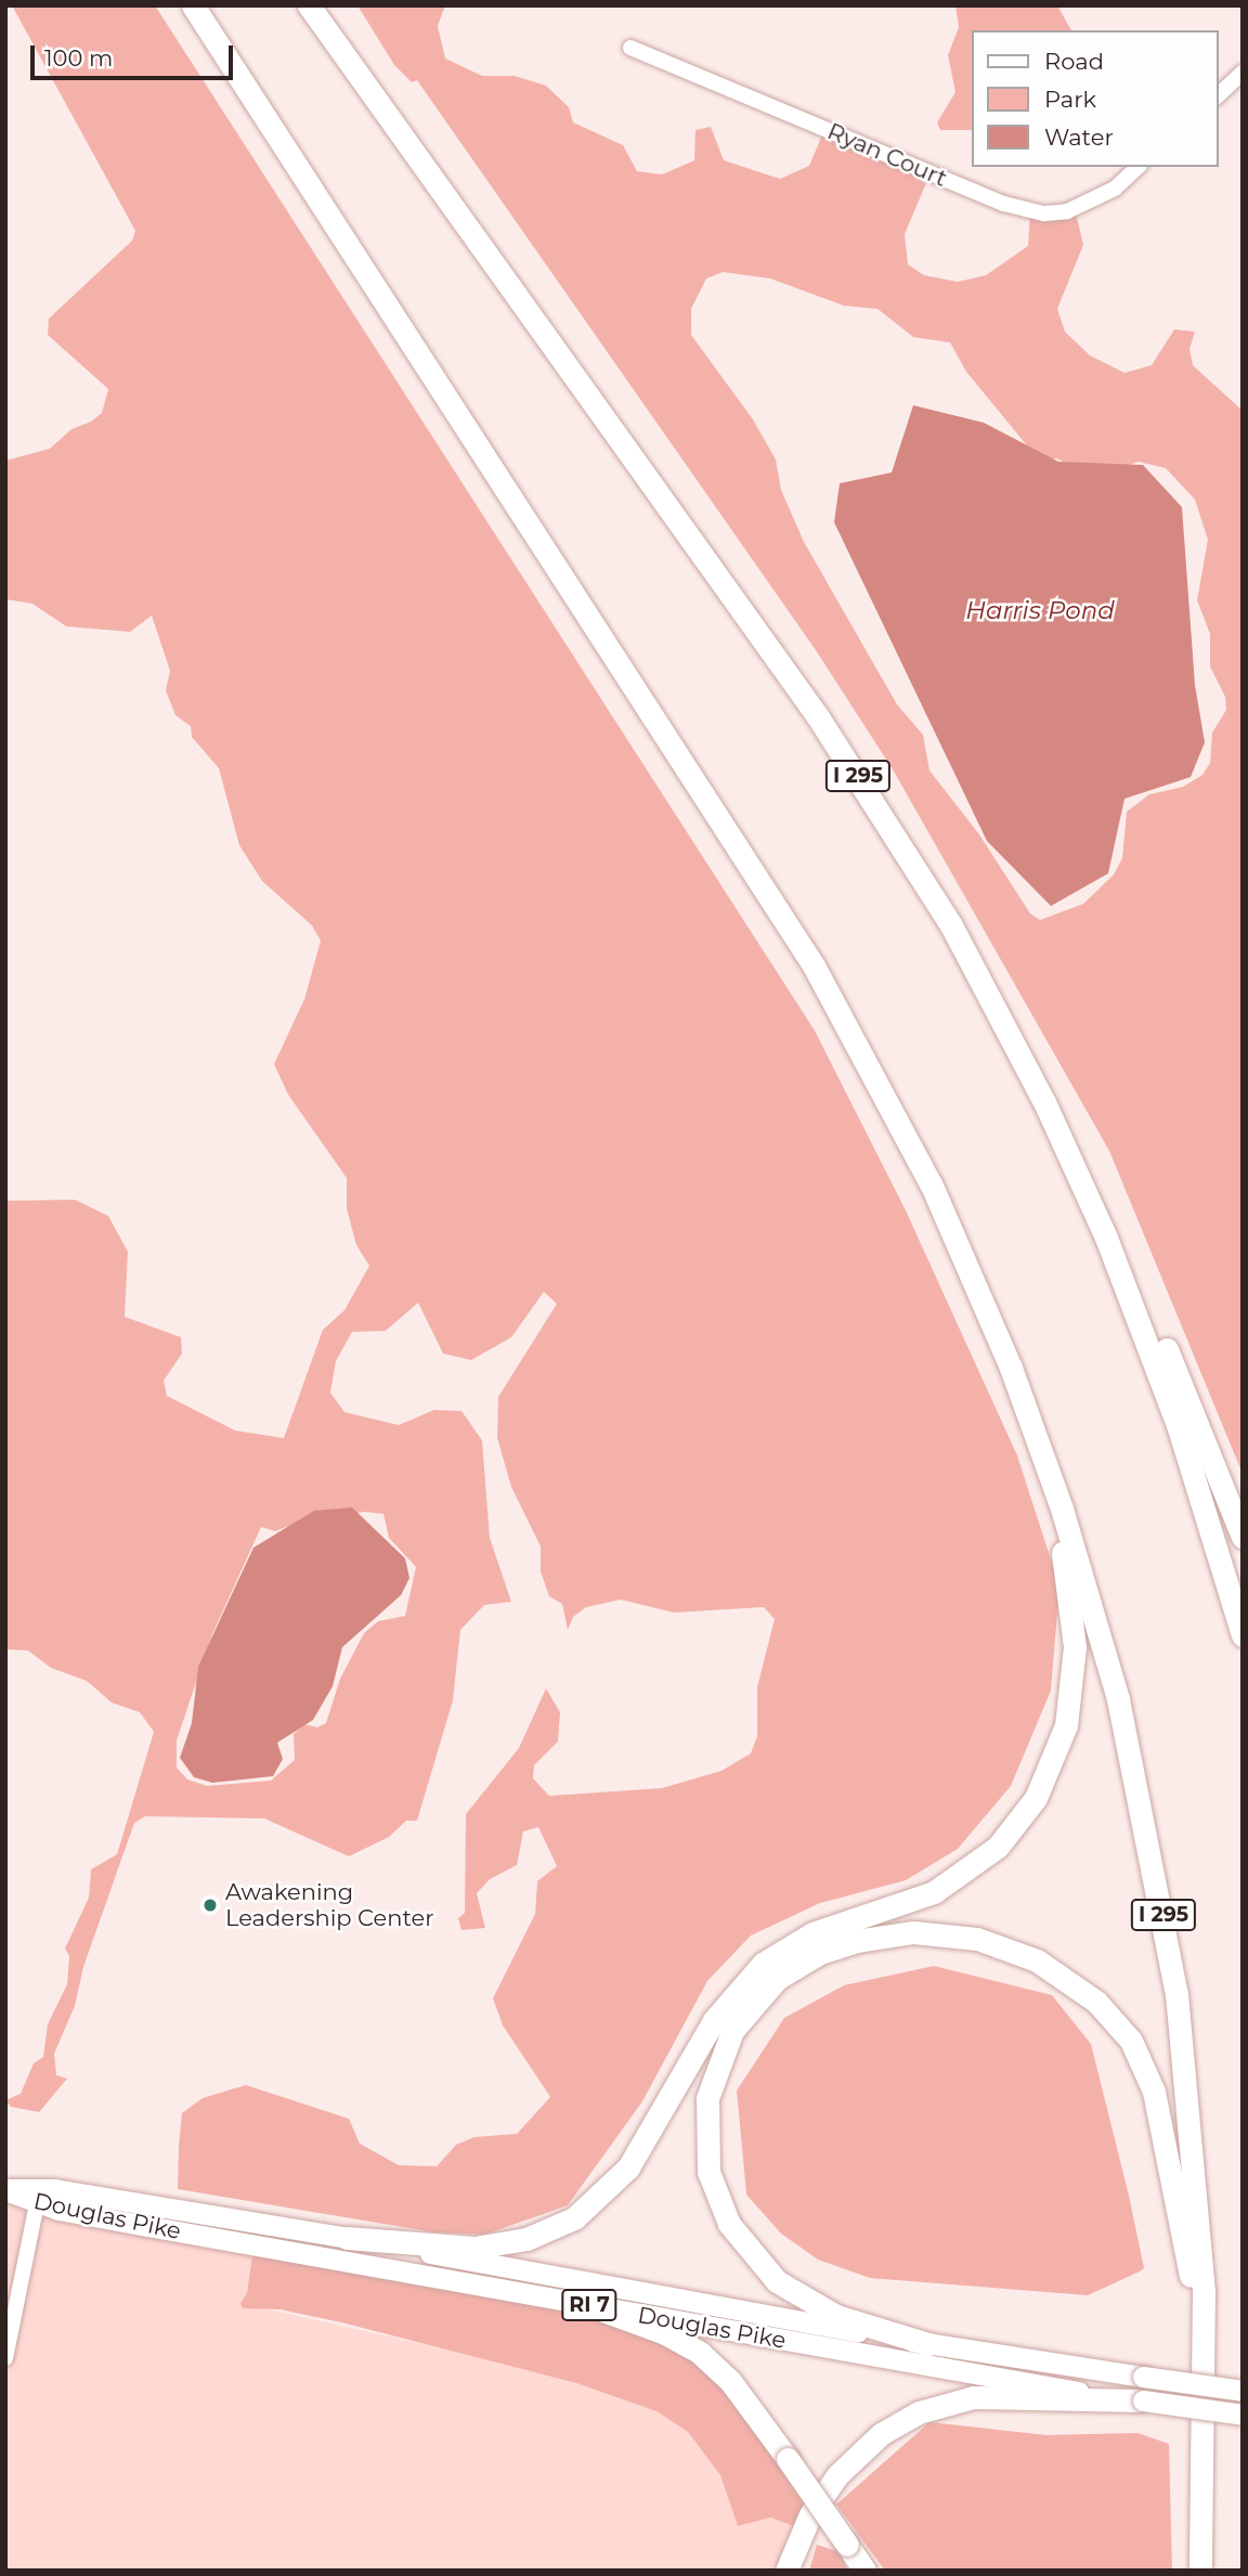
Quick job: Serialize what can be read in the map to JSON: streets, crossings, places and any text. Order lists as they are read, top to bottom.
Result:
{
  "streets": {
    "highway": ["I 295"],
    "main road": ["Douglas Pike", "RI 7"],
    "street": ["Ryan Court"]
  },
  "water": ["Harris Pond"],
  "places": ["Awakening Leadership Center"],
  "legend": ["Road", "Park", "Water"],
  "scale_bar": "100 m"
}
